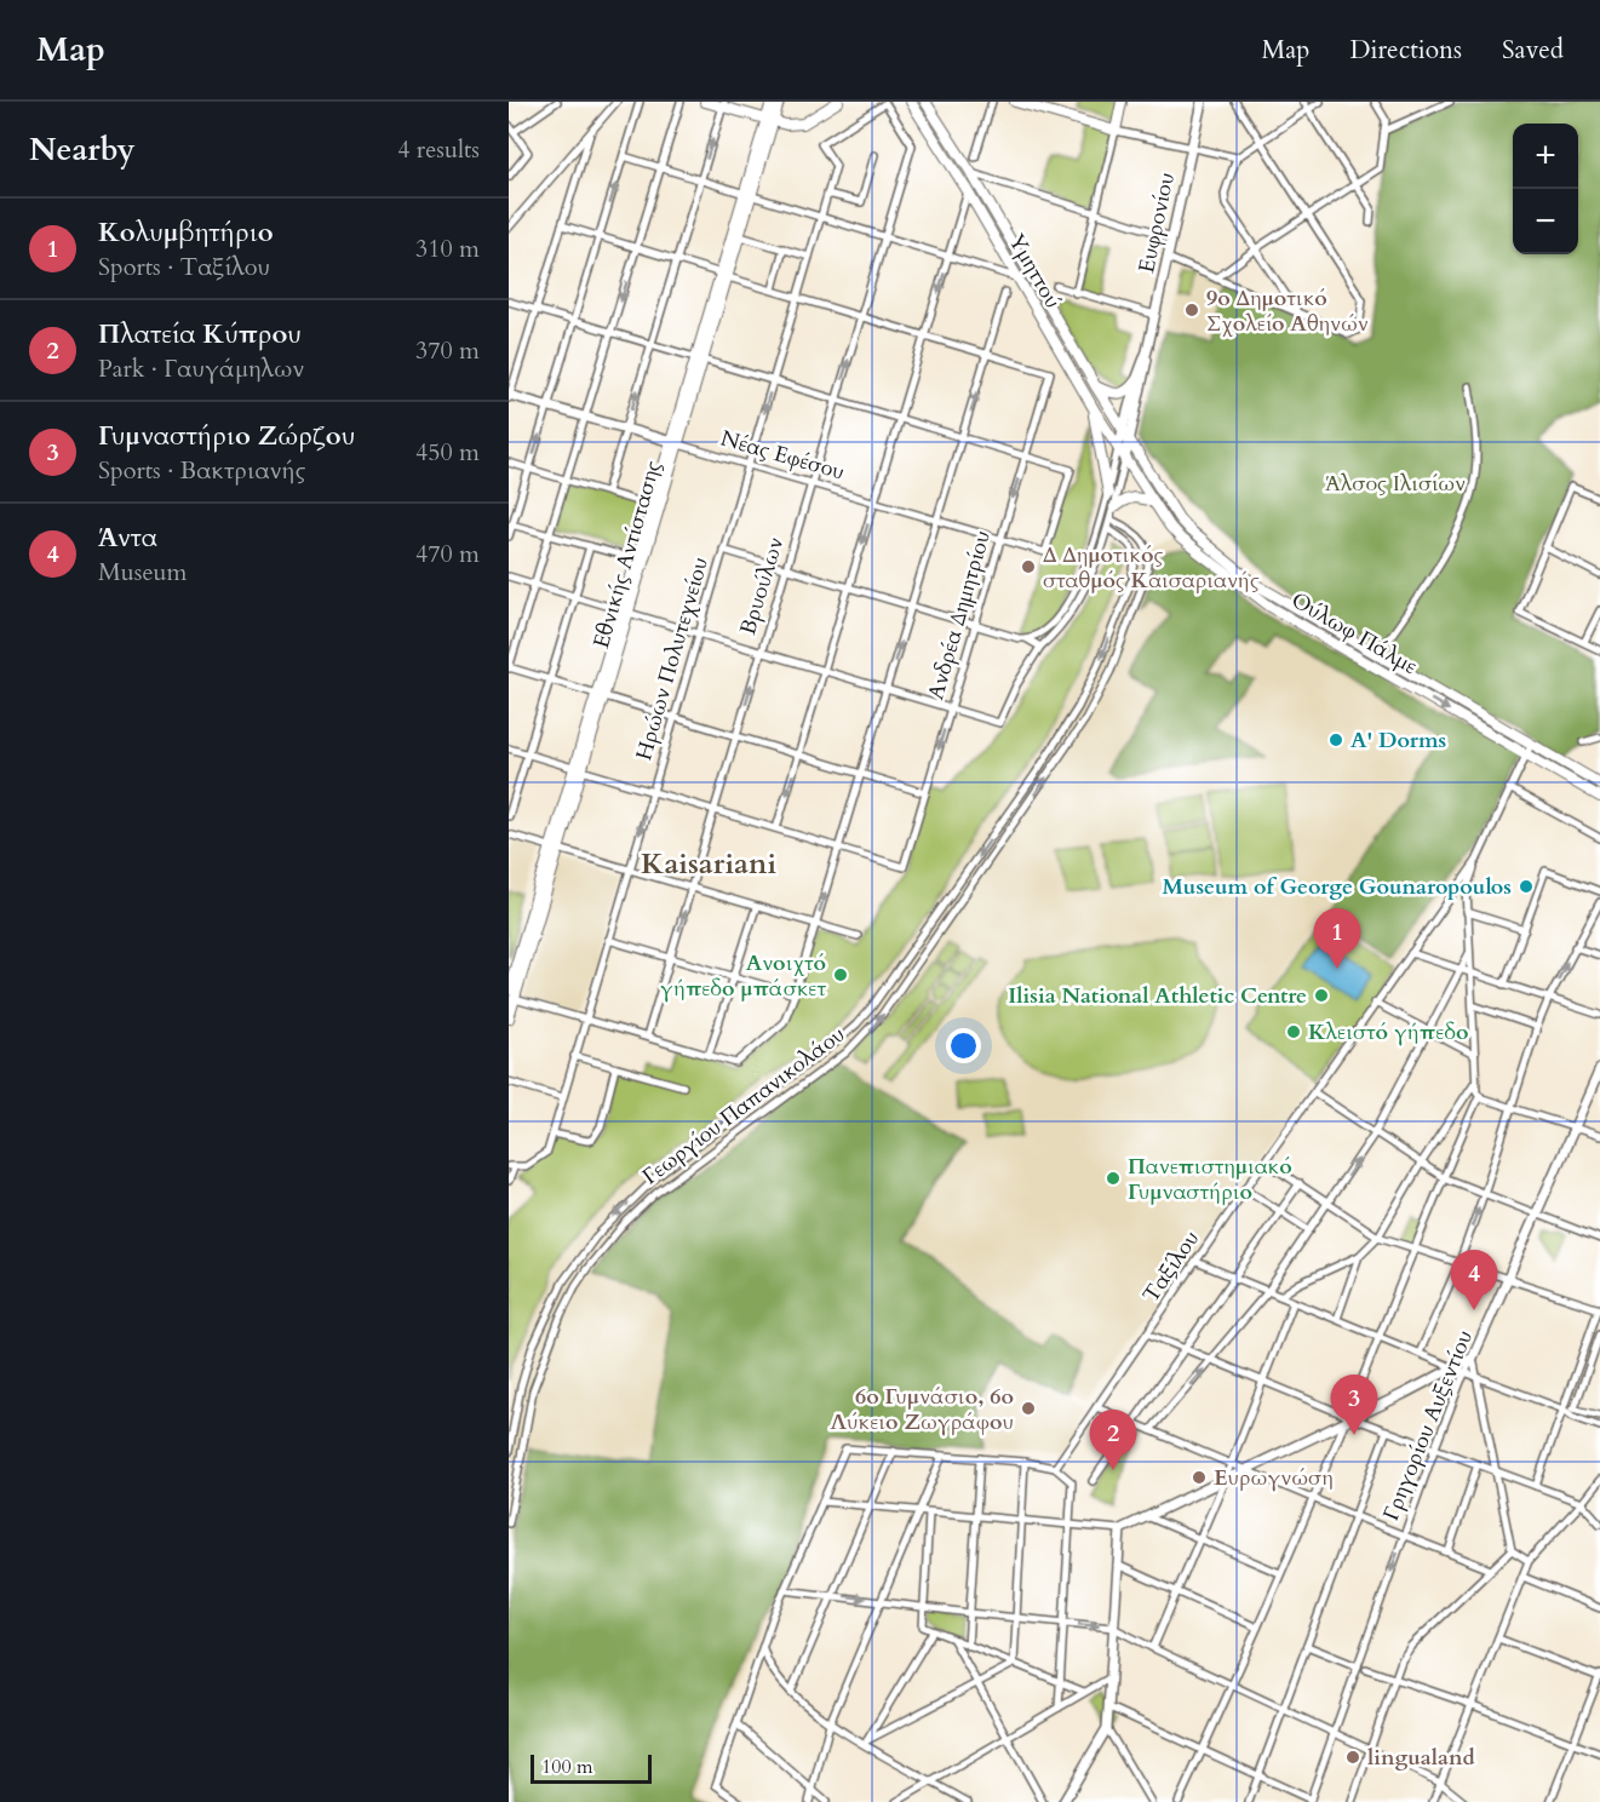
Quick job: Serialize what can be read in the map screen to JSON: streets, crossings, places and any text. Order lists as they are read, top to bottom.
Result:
{
  "streets": {
    "main road": ["Υμηττού", "Εθνικής Αντίστασης", "Ούλωφ Πάλμε"],
    "street": [
      "Ευφρονίου",
      "Νέας Εφέσου",
      "Βρυούλων",
      "Ανδρέα Δημητρίου",
      "Ηρώων Πολυτεχνείου",
      "Γεωργίου Παπανικολάου",
      "Ταξίλου",
      "Γρηγορίου Αυξεντίου"
    ]
  },
  "crossings": [
    ["Ευφρονίου", "Υμηττού"],
    ["Ευφρονίου", "Ούλωφ Πάλμε"],
    ["Υμηττού", "Ούλωφ Πάλμε"],
    ["Νέας Εφέσου", "Εθνικής Αντίστασης"],
    ["Νέας Εφέσου", "Βρυούλων"],
    ["Νέας Εφέσου", "Ανδρέα Δημητρίου"],
    ["Νέας Εφέσου", "Ηρώων Πολυτεχνείου"],
    ["Βρυούλων", "Ηρώων Πολυτεχνείου"],
    ["Ούλωφ Πάλμε", "Ταξίλου"]
  ],
  "districts": ["Kaisariani"],
  "parks": ["Άλσος Ιλισίων"],
  "places": [
    "9ο Δημοτικό Σχολείο Αθηνών",
    "Δ Δημοτικός σταθμός Καισαριανής",
    "A' Dorms",
    "Museum of George Gounaropoulos",
    "Ανοιχτό γήπεδο μπάσκετ",
    "Ilisia National Athletic Centre",
    "Κλειστό γήπεδο",
    "Πανεπιστημιακό Γυμναστήριο",
    "6ο Γυμνάσιο, 6ο Λύκειο Ζωγράφου",
    "Ευρωγνώση",
    "lingualand"
  ],
  "scale_bar": "100 m",
  "page": {
    "header": "Map",
    "nav": ["Map", "Directions", "Saved"],
    "heading": ["Nearby", "4 results"],
    "map_buttons": ["+", "−"],
    "list": [
      {
        "mark": "1",
        "name": "Κολυμβητήριο",
        "note": "Sports · Ταξίλου",
        "value": "310 m"
      },
      {
        "mark": "2",
        "name": "Πλατεία Κύπρου",
        "note": "Park · Γαυγάμηλων",
        "value": "370 m"
      },
      {
        "mark": "3",
        "name": "Γυμναστήριο Ζώρζου",
        "note": "Sports · Βακτριανής",
        "value": "450 m"
      },
      {
        "mark": "4",
        "name": "Άντα",
        "note": "Museum",
        "value": "470 m"
      }
    ],
    "pins": [
      "1",
      "4",
      "3",
      "2"
    ],
    "scale": "100 m"
  }
}
